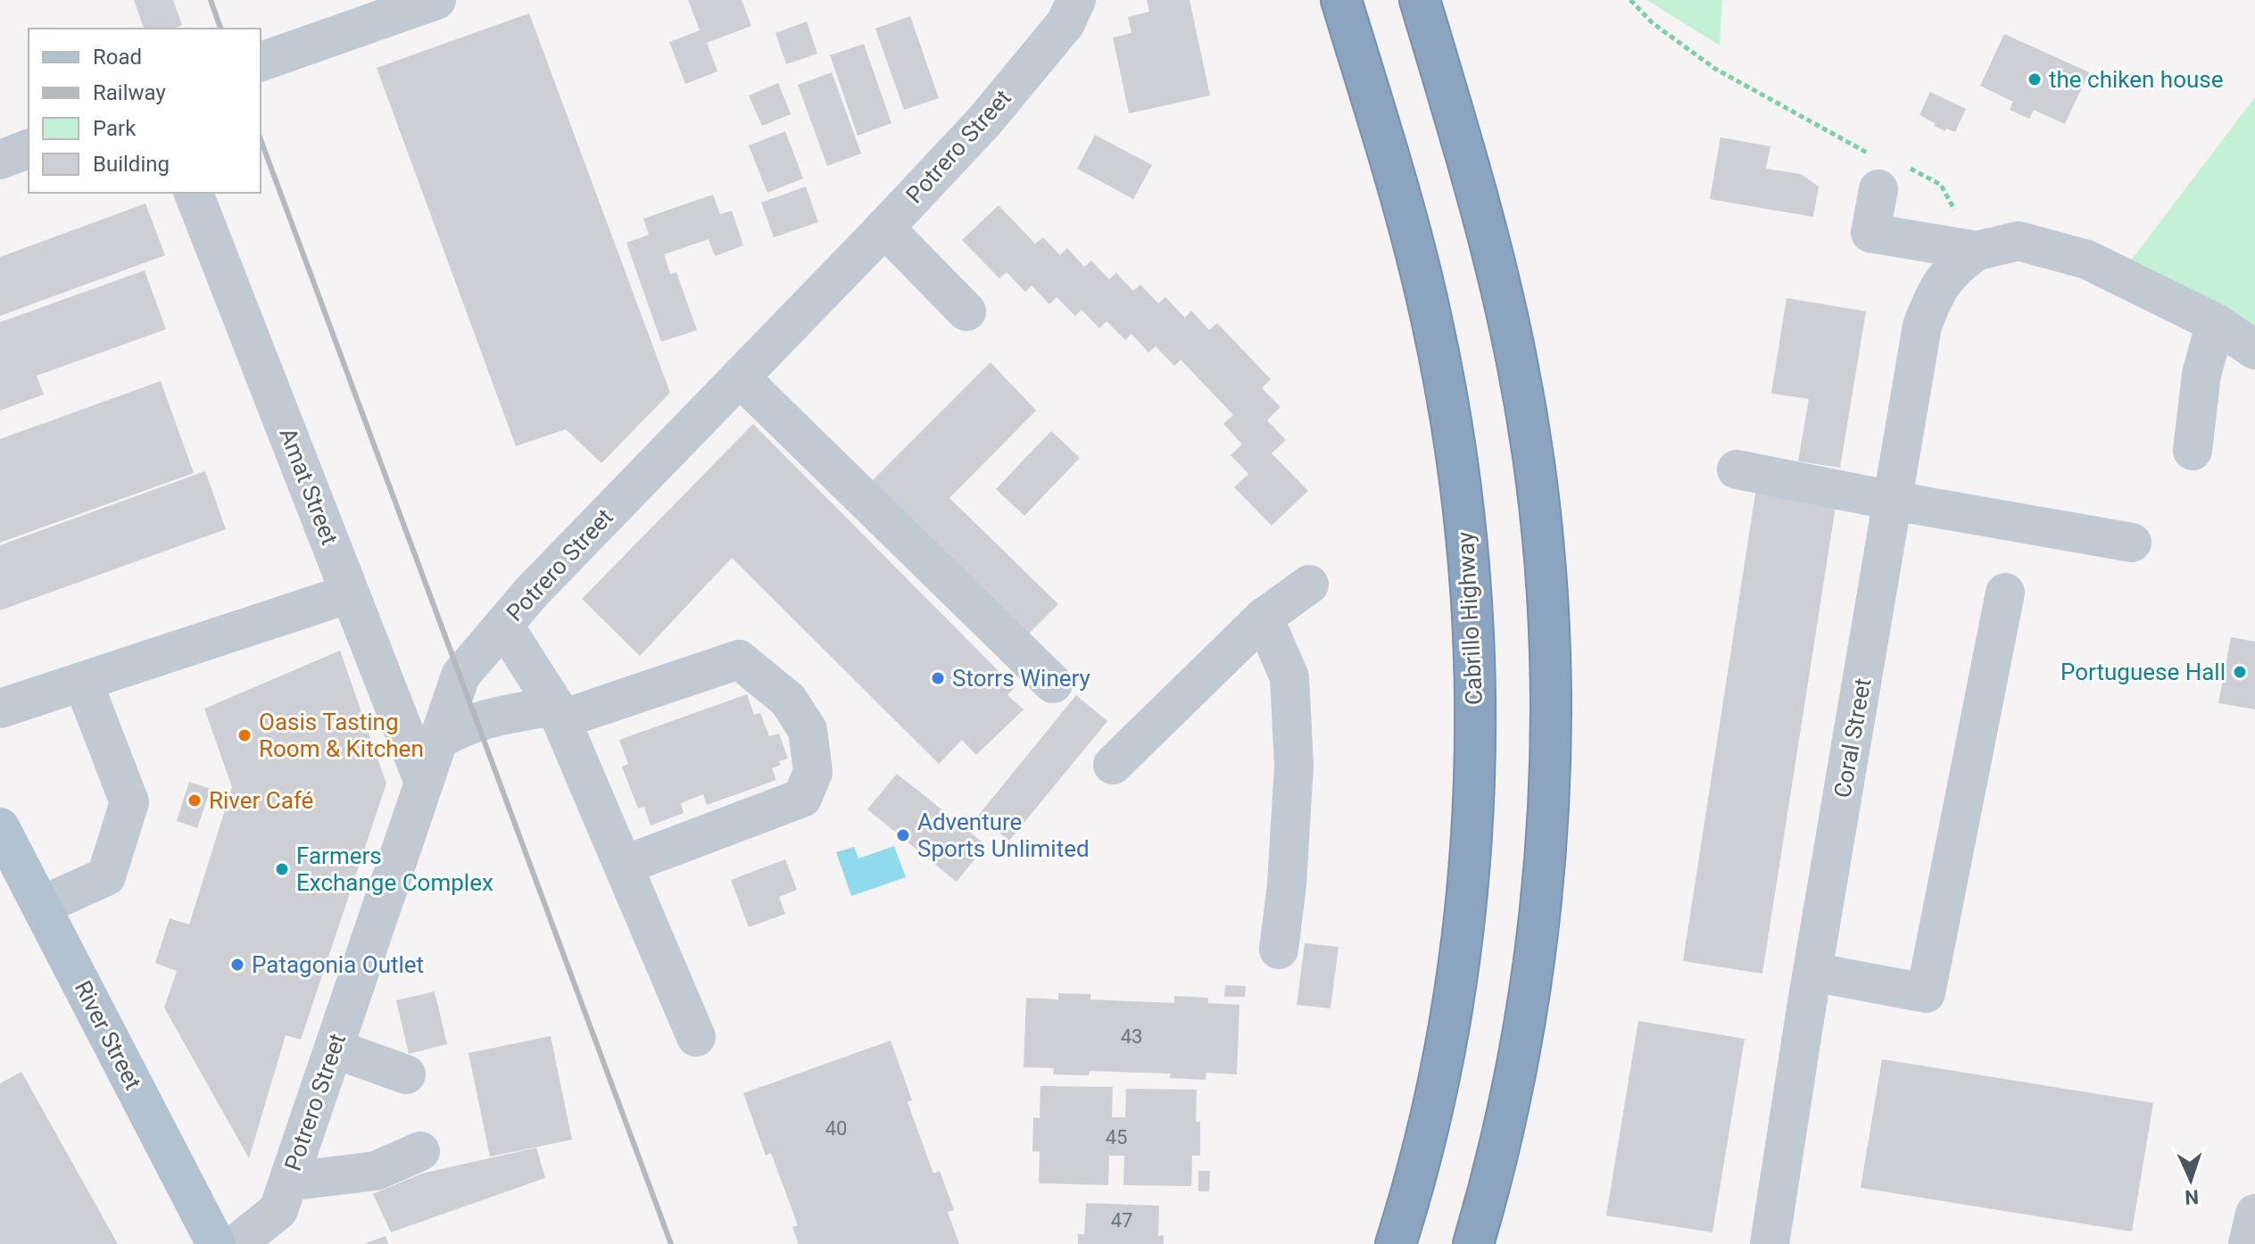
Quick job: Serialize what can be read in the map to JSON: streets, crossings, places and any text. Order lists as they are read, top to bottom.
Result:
{
  "streets": {
    "highway": ["Cabrillo Highway"],
    "main road": ["River Street"],
    "street": ["Potrero Street", "Amat Street", "Coral Street"]
  },
  "crossings": [
    ["Potrero Street", "Amat Street"]
  ],
  "places": [
    "the chiken house",
    "Portuguese Hall",
    "Storrs Winery",
    "Oasis Tasting Room & Kitchen",
    "River Café",
    "Adventure Sports Unlimited",
    "Farmers Exchange Complex",
    "Patagonia Outlet"
  ],
  "house_numbers": [
    "43",
    "40",
    "45",
    "47"
  ],
  "legend": [
    "Road",
    "Railway",
    "Park",
    "Building"
  ],
  "north": "bottom"
}
